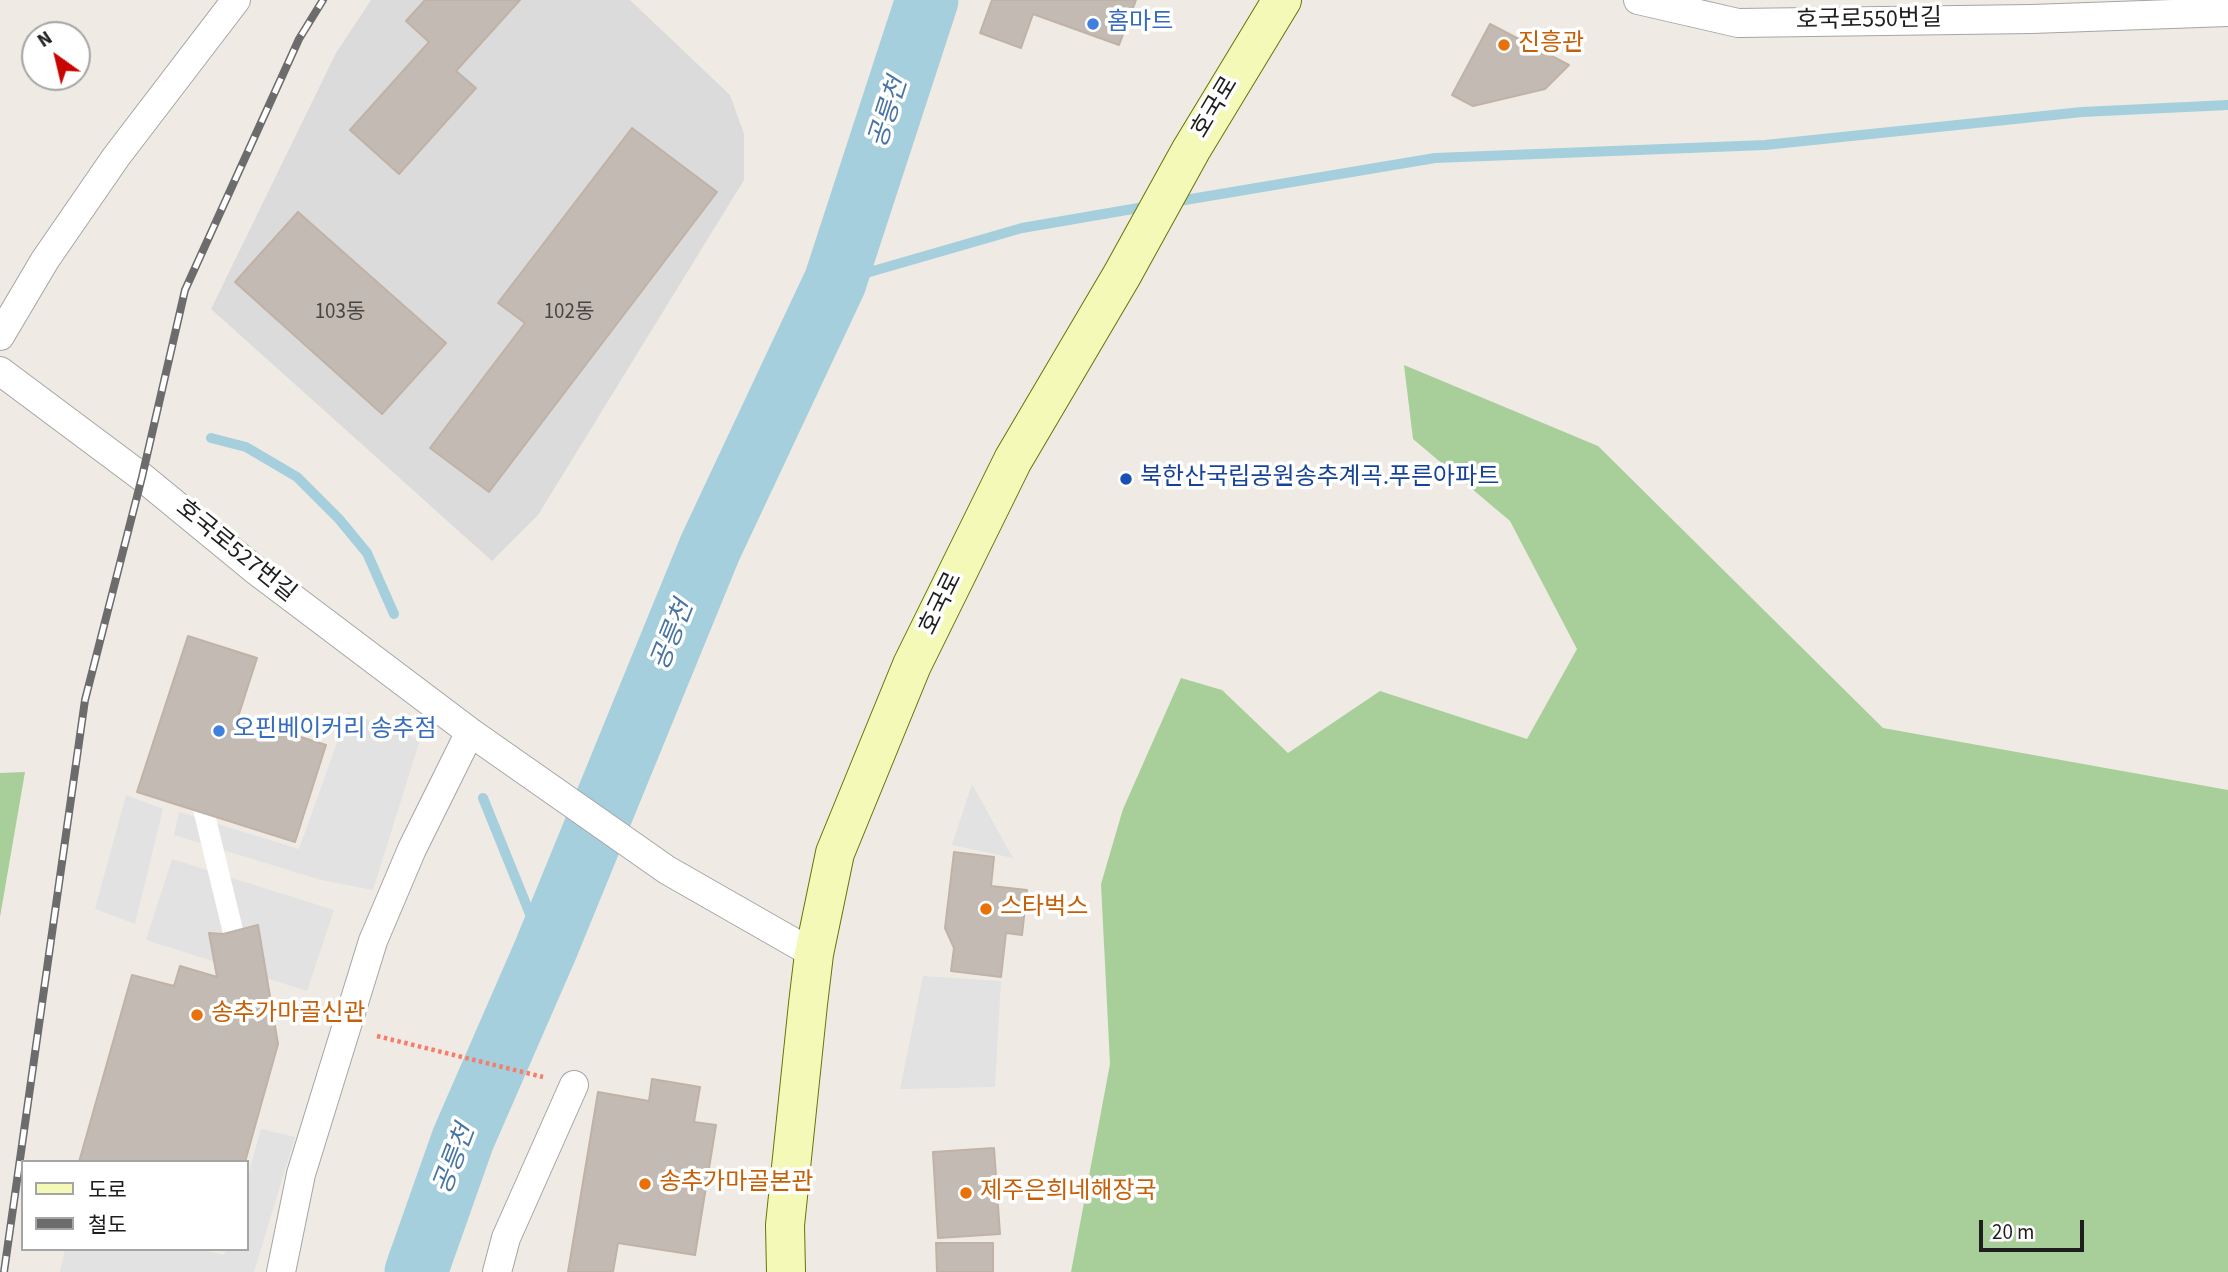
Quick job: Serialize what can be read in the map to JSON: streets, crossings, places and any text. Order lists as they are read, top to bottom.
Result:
{
  "streets": {
    "street": ["호국로550번길", "호국로", "호국로527번길"]
  },
  "crossings": [
    ["호국로", "호국로527번길"]
  ],
  "water": ["공릉천"],
  "places": [
    "홈마트",
    "진흥관",
    "북한산국립공원송추계곡.푸른아파트",
    "오핀베이커리 송추점",
    "스타벅스",
    "송추가마골신관",
    "송추가마골본관",
    "제주은희네해장국"
  ],
  "house_numbers": ["103동", "102동"],
  "legend": ["도로", "철도"],
  "scale_bar": "20 m",
  "north": "top left"
}
